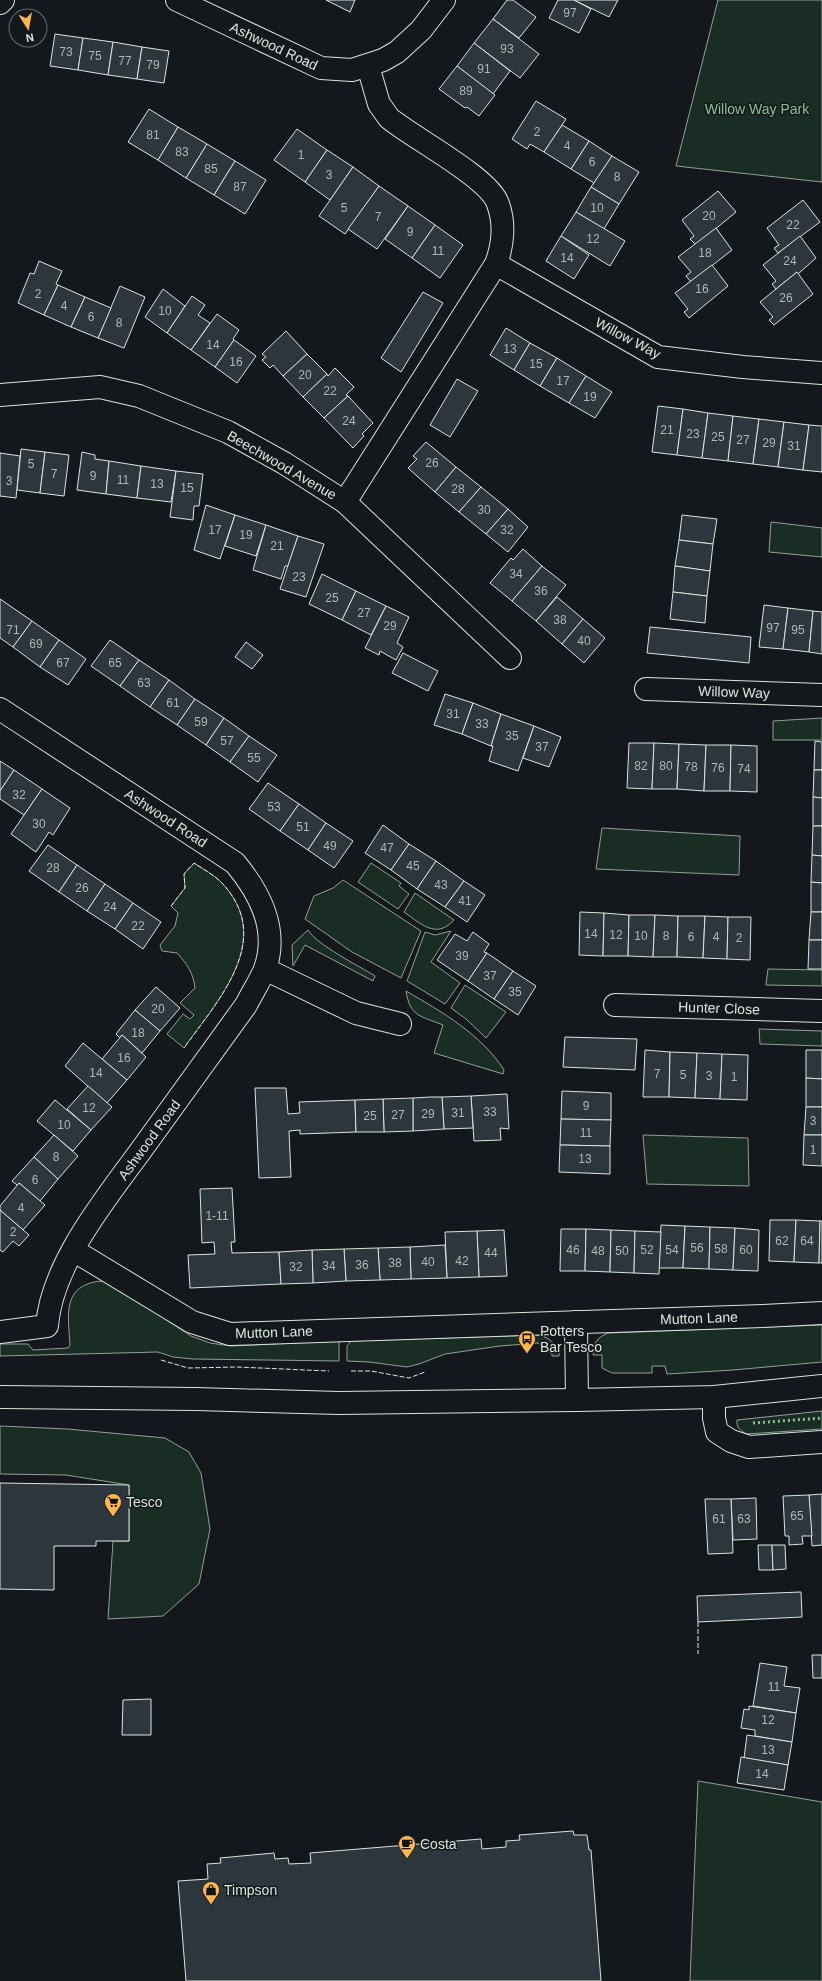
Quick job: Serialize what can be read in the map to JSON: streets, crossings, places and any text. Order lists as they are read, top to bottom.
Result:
{
  "streets": {
    "street": [
      "Ashwood Road",
      "Willow Way",
      "Beechwood Avenue",
      "Hunter Close",
      "Mutton Lane"
    ]
  },
  "crossings": [
    ["Ashwood Road", "Mutton Lane"]
  ],
  "parks": ["Willow Way Park"],
  "places": {
    "bus stop": ["Potters Bar Tesco"],
    "supermarket": ["Tesco"],
    "cafe": ["Costa"],
    "shop": ["Timpson"]
  },
  "house_numbers": [
    "97",
    "93",
    "73",
    "75",
    "77",
    "79",
    "91",
    "89",
    "2",
    "81",
    "4",
    "83",
    "1",
    "6",
    "85",
    "3",
    "8",
    "87",
    "5",
    "10",
    "20",
    "7",
    "22",
    "9",
    "12",
    "11",
    "18",
    "14",
    "24",
    "16",
    "2",
    "26",
    "4",
    "10",
    "6",
    "8",
    "14",
    "13",
    "16",
    "15",
    "20",
    "17",
    "22",
    "19",
    "24",
    "21",
    "23",
    "25",
    "27",
    "29",
    "31",
    "26",
    "5",
    "7",
    "9",
    "11",
    "3",
    "13",
    "15",
    "28",
    "30",
    "17",
    "32",
    "19",
    "21",
    "34",
    "23",
    "36",
    "25",
    "27",
    "38",
    "29",
    "97",
    "71",
    "95",
    "40",
    "69",
    "67",
    "65",
    "63",
    "61",
    "31",
    "59",
    "33",
    "35",
    "57",
    "37",
    "55",
    "82",
    "80",
    "78",
    "76",
    "74",
    "32",
    "53",
    "30",
    "51",
    "49",
    "47",
    "45",
    "28",
    "43",
    "26",
    "41",
    "24",
    "22",
    "14",
    "12",
    "10",
    "8",
    "6",
    "4",
    "2",
    "39",
    "37",
    "35",
    "20",
    "18",
    "16",
    "14",
    "7",
    "5",
    "3",
    "1",
    "9",
    "12",
    "33",
    "31",
    "29",
    "27",
    "25",
    "3",
    "10",
    "11",
    "1",
    "8",
    "13",
    "6",
    "4",
    "1-11",
    "2",
    "62",
    "64",
    "56",
    "58",
    "46",
    "52",
    "54",
    "60",
    "48",
    "50",
    "44",
    "42",
    "40",
    "38",
    "36",
    "34",
    "32",
    "65",
    "61",
    "63",
    "11",
    "12",
    "13",
    "14"
  ],
  "north": "bottom"
}
